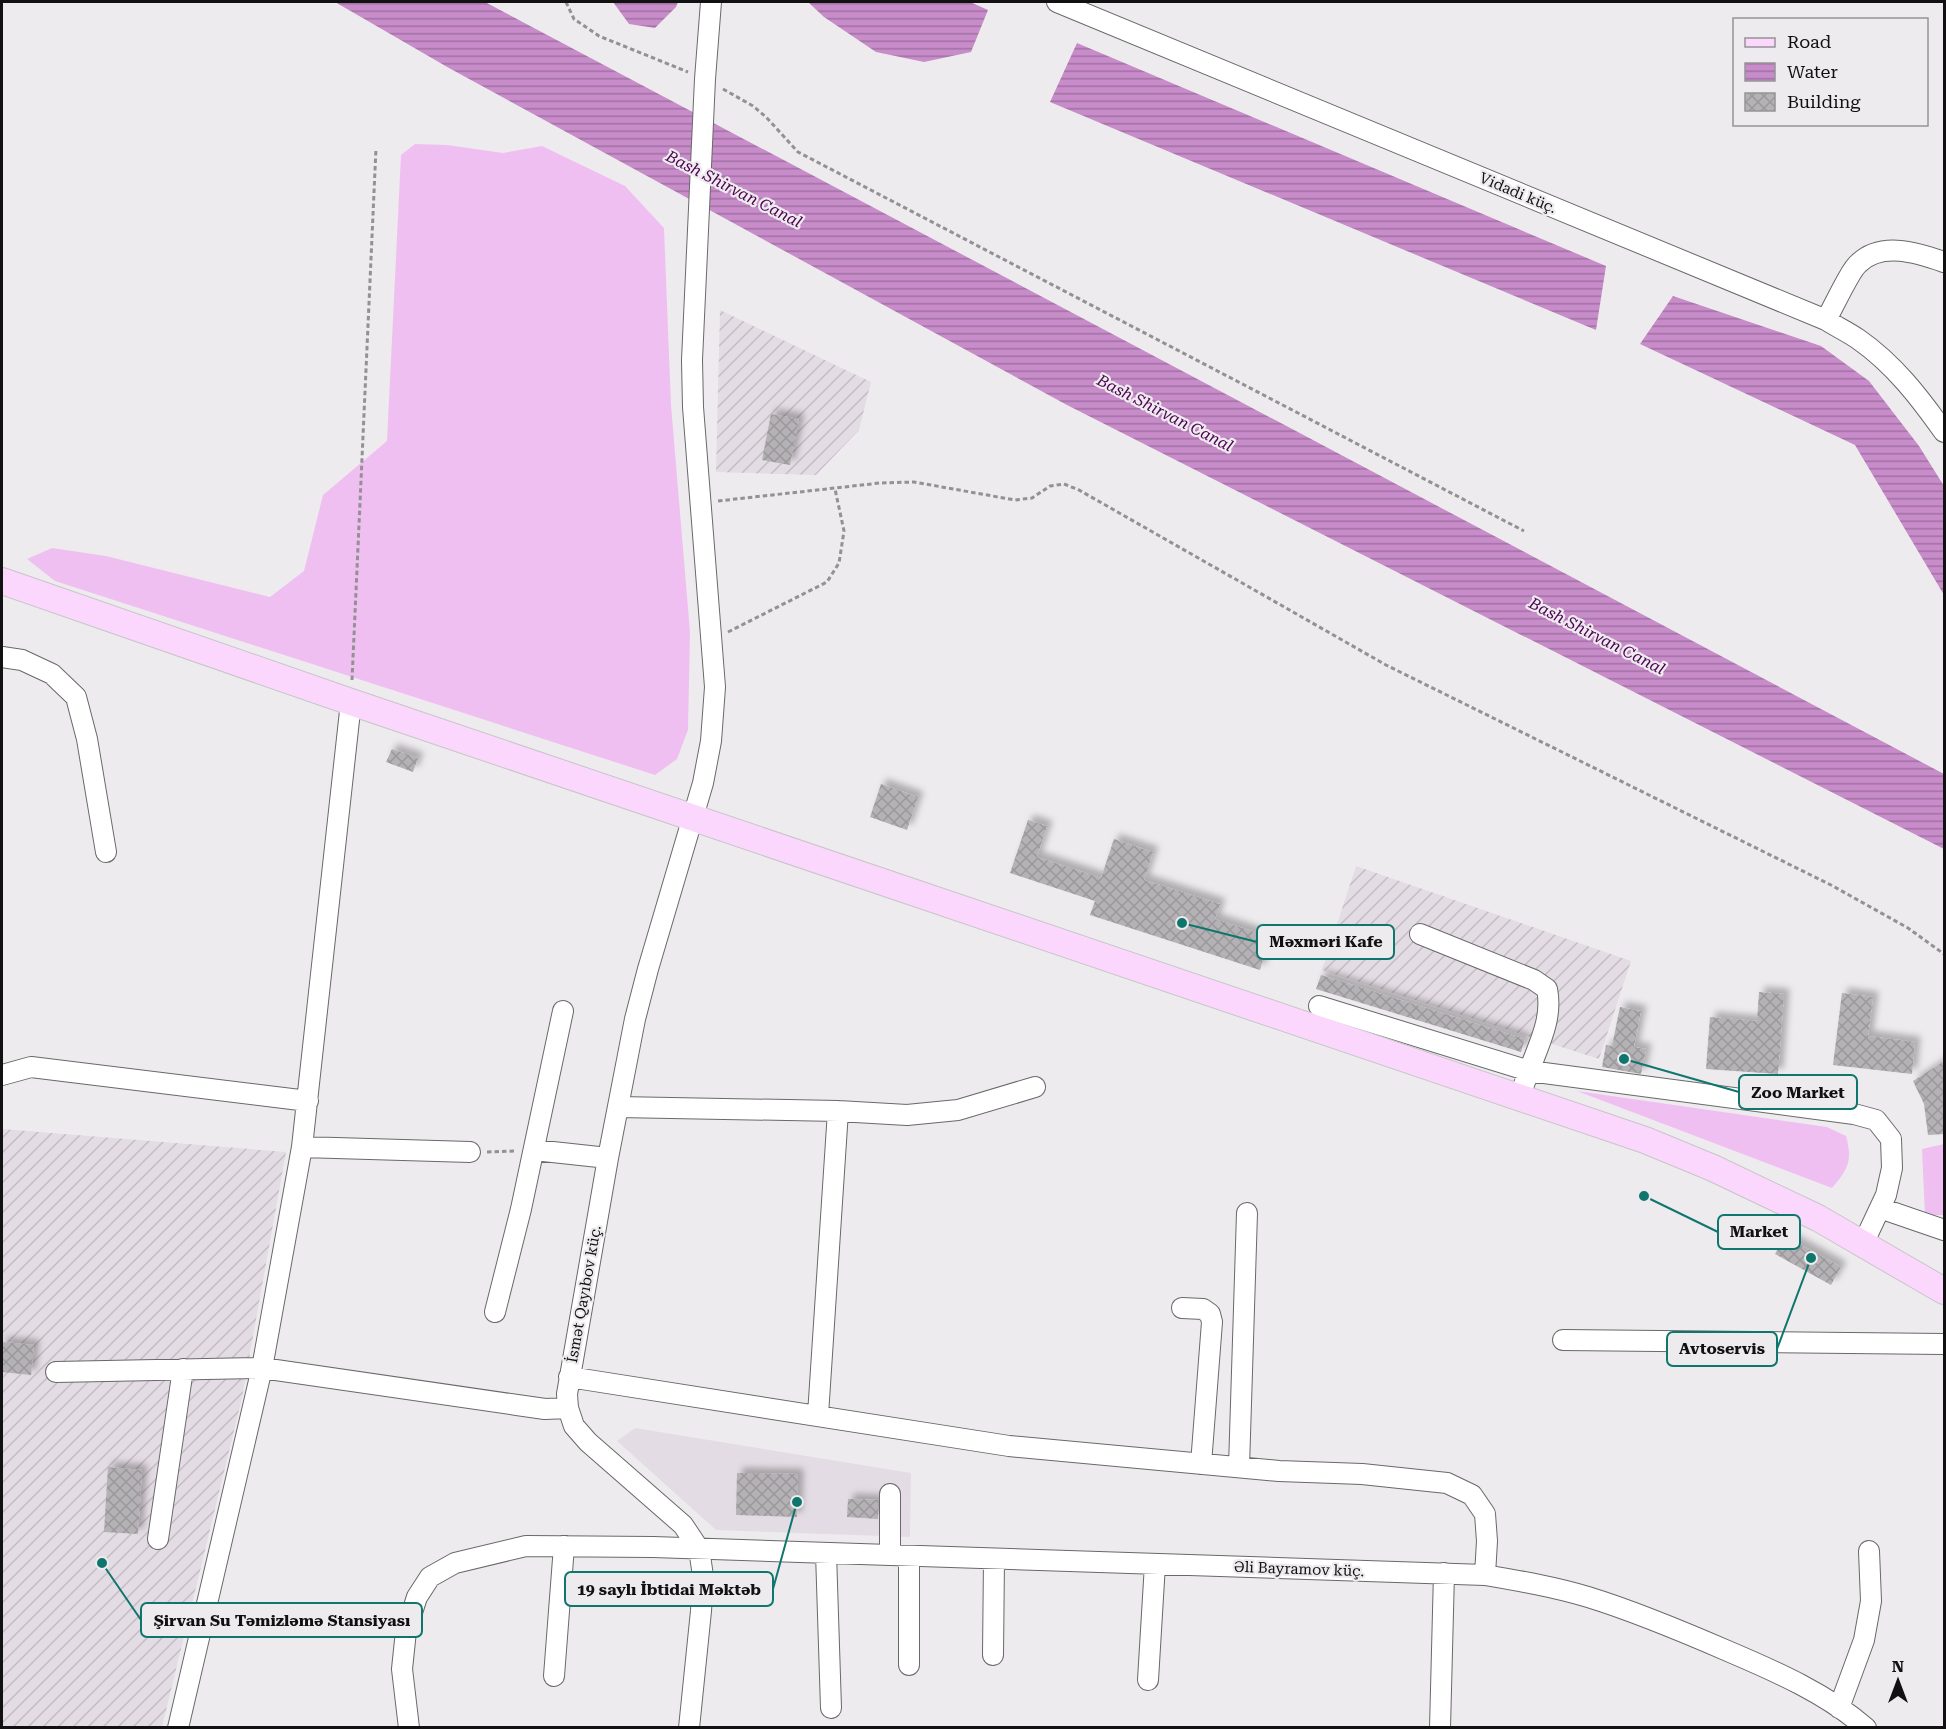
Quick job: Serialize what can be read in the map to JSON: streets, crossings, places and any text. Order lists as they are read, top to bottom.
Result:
{
  "streets": {
    "street": ["Vidadi küç.", "İsmət Qayıbov küç.", "Əli Bayramov küç."]
  },
  "crossings": [
    ["İsmət Qayıbov küç.", "Əli Bayramov küç."]
  ],
  "water": ["Bash Shirvan Canal"],
  "places": [
    "Məxməri Kafe",
    "Zoo Market",
    "Market",
    "Avtoservis",
    "19 saylı İbtidai Məktəb",
    "Şirvan Su Təmizləmə Stansiyası"
  ],
  "legend": ["Road", "Water", "Building"],
  "north": "top"
}
